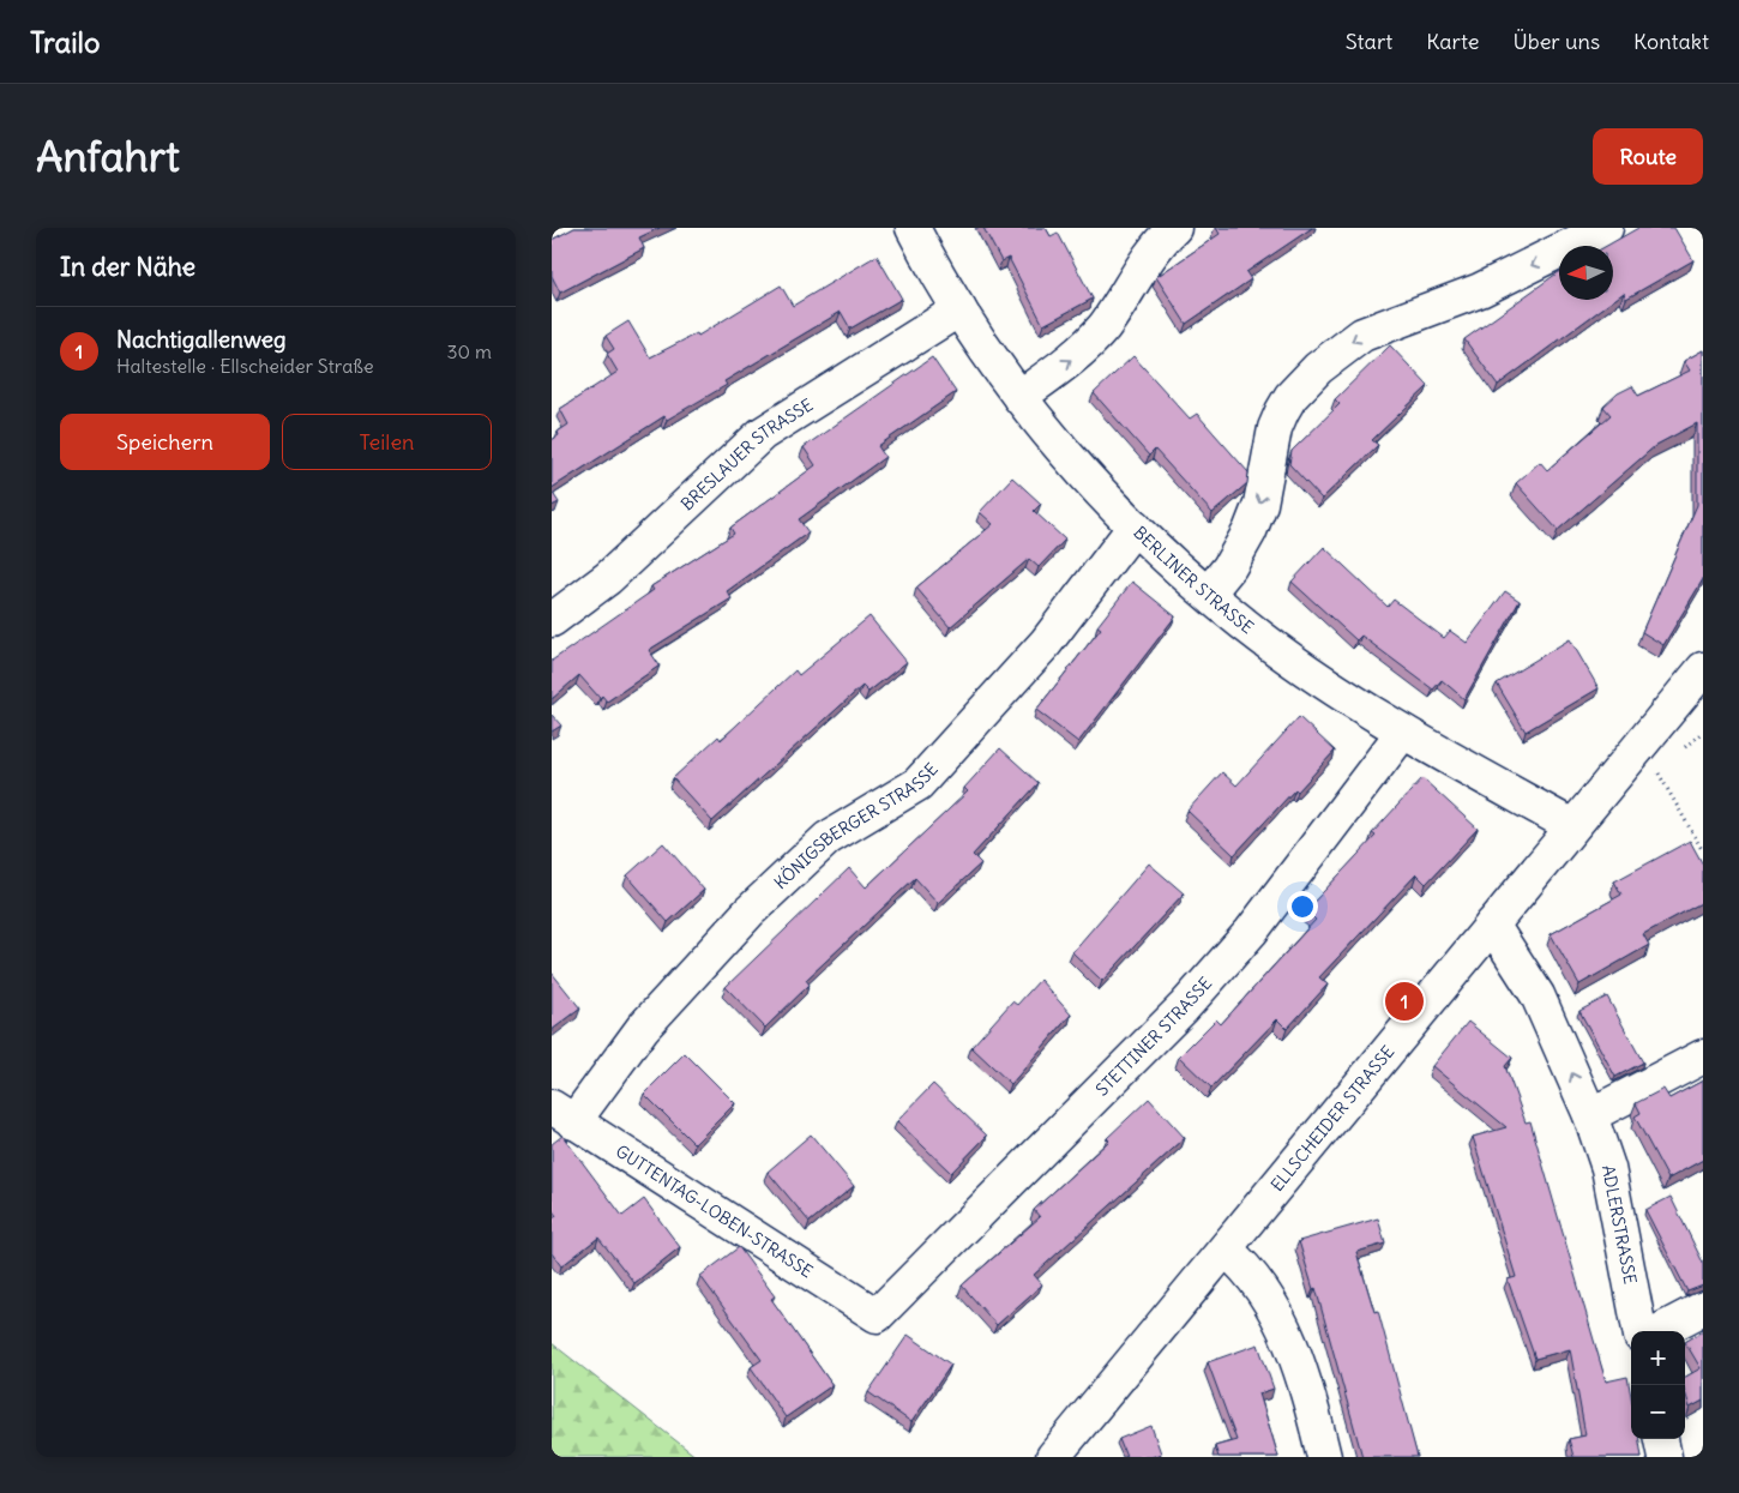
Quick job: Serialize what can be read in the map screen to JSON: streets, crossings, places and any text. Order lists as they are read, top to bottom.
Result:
{
  "streets": {
    "street": [
      "BRESLAUER STRASSE",
      "BERLINER STRASSE",
      "KÖNIGSBERGER STRASSE",
      "STETTINER STRASSE",
      "ELLSCHEIDER STRASSE",
      "GUTTENTAG-LOBEN-STRASSE",
      "ADLERSTRASSE"
    ]
  },
  "crossings": [
    ["BRESLAUER STRASSE", "BERLINER STRASSE"],
    ["BERLINER STRASSE", "KÖNIGSBERGER STRASSE"],
    ["BERLINER STRASSE", "STETTINER STRASSE"],
    ["BERLINER STRASSE", "ELLSCHEIDER STRASSE"],
    ["KÖNIGSBERGER STRASSE", "GUTTENTAG-LOBEN-STRASSE"],
    ["STETTINER STRASSE", "GUTTENTAG-LOBEN-STRASSE"],
    ["ELLSCHEIDER STRASSE", "ADLERSTRASSE"]
  ],
  "one_way": ["ADLERSTRASSE"],
  "north": "left",
  "page": {
    "header": "Trailo",
    "nav": [
      "Start",
      "Karte",
      "Über uns",
      "Kontakt"
    ],
    "buttons": [
      "Route",
      ["Speichern", "Teilen"]
    ],
    "title": "Anfahrt",
    "heading": "In der Nähe",
    "list": [
      {
        "mark": "1",
        "name": "Nachtigallenweg",
        "note": "Haltestelle · Ellscheider Straße",
        "value": "30 m"
      }
    ],
    "pins": "1",
    "map_buttons": ["+", "−"]
  }
}
